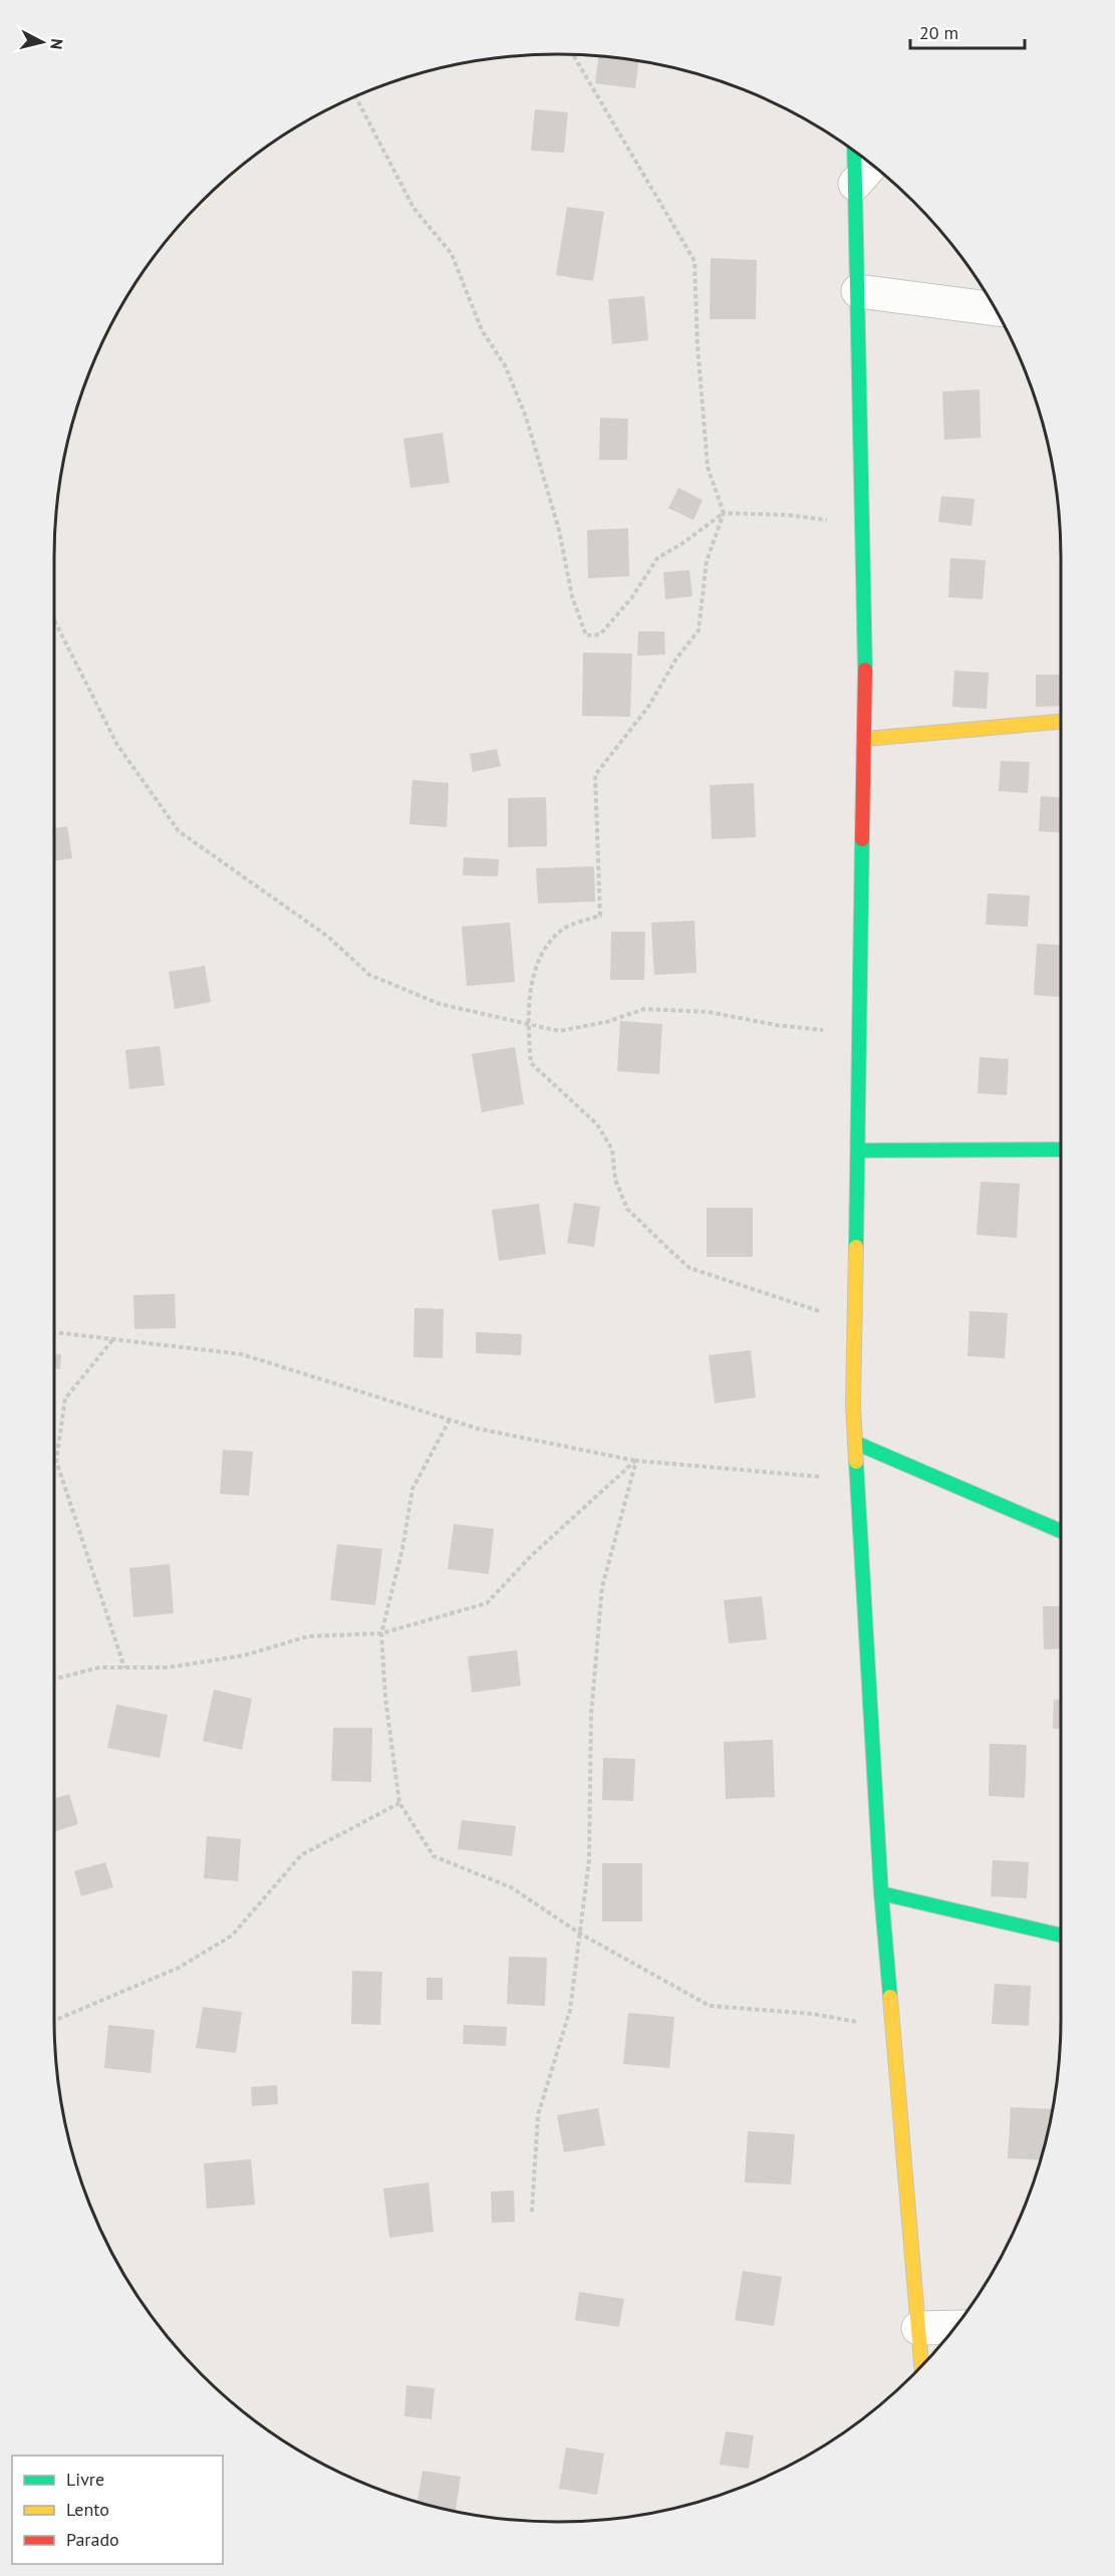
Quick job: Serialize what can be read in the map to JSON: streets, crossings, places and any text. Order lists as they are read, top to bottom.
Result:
{
  "legend": ["Livre", "Lento", "Parado"],
  "scale_bar": "20 m",
  "north": "right"
}
